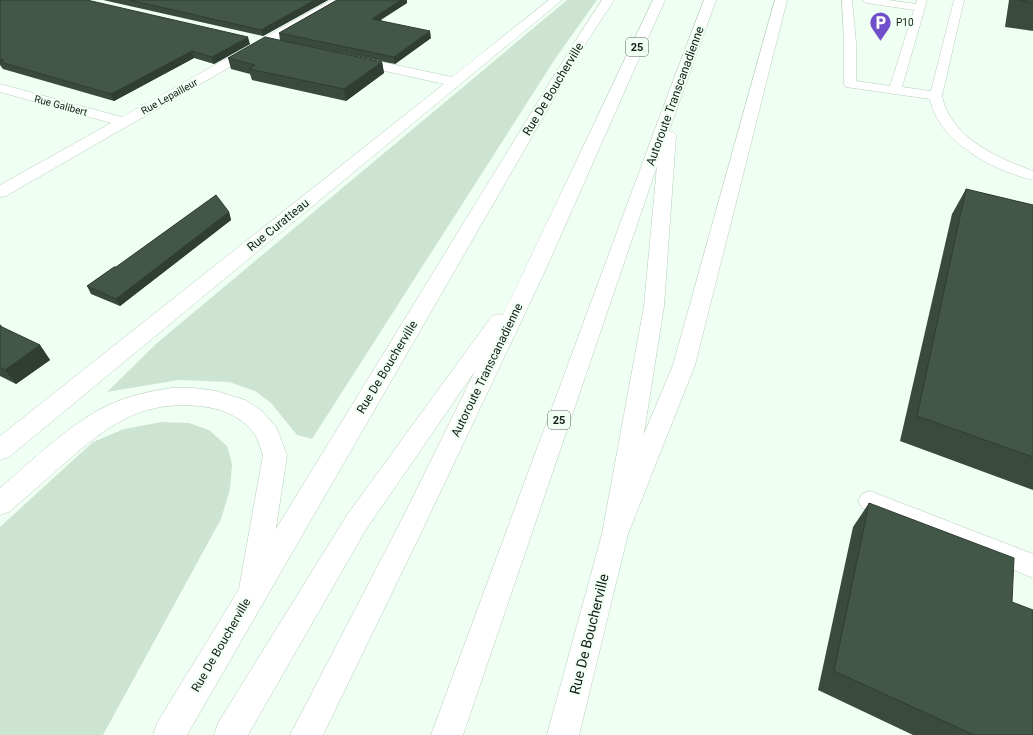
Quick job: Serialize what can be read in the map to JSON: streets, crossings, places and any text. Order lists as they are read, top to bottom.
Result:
{
  "streets": {
    "main road": [
      "25",
      "Rue De Boucherville",
      "Rue Lepailleur",
      "Autoroute Transcanadienne",
      "Rue Galibert",
      "Rue Curatteau"
    ]
  },
  "crossings": [
    ["Rue Lepailleur", "Rue Galibert"]
  ],
  "places": {
    "parking": ["P10"]
  }
}
